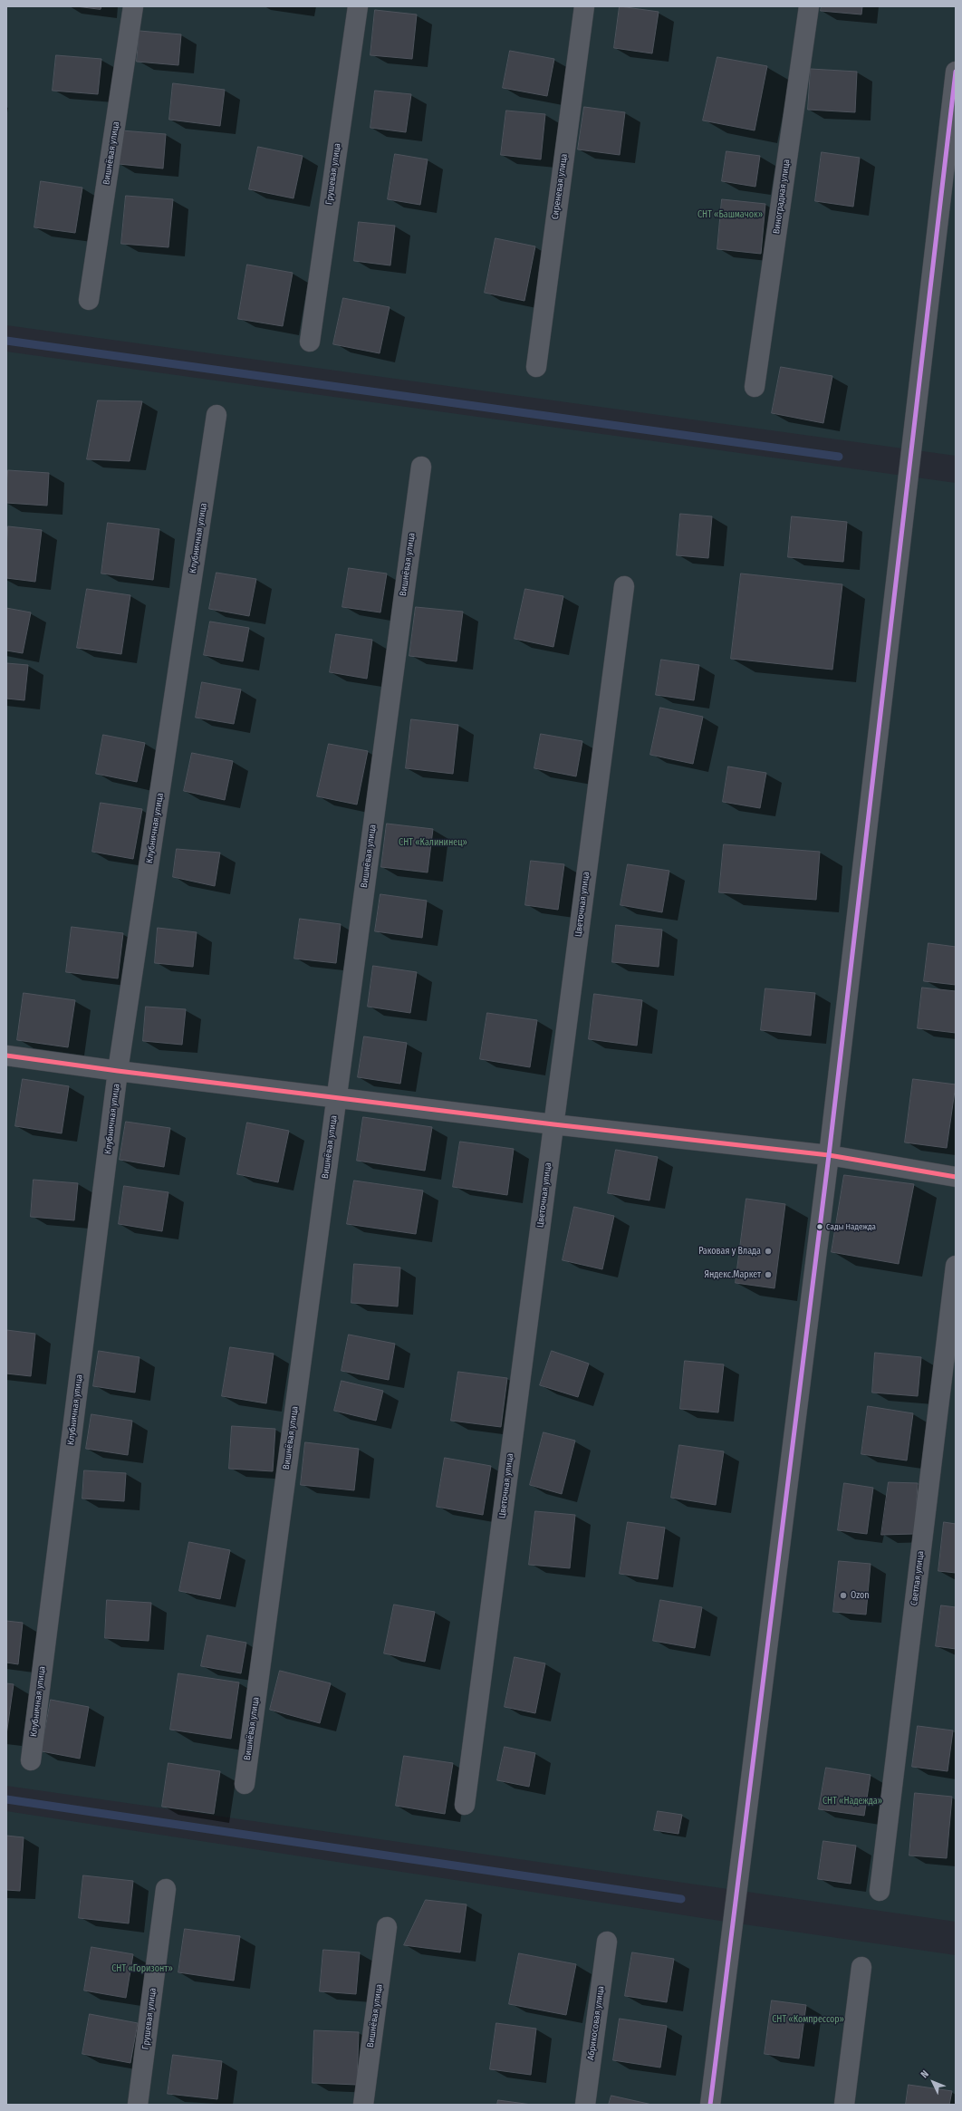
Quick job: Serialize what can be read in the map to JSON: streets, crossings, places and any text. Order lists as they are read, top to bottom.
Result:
{
  "streets": {
    "street": [
      "Вишнёвая улица",
      "Грушевая улица",
      "Сиреневая улица",
      "Виноградная улица",
      "Клубничная улица",
      "Цветочная улица",
      "Светлая улица",
      "Абрикосовая улица"
    ]
  },
  "parks": [
    "СНТ «Башмачок»",
    "СНТ «Калининец»",
    "СНТ «Надежда»",
    "СНТ «Горизонт»",
    "СНТ «Компрессор»"
  ],
  "places": [
    "Сады Надежда",
    "Раковая у Влада",
    "Яндекс.Маркет",
    "Ozon"
  ],
  "north": "top left"
}
